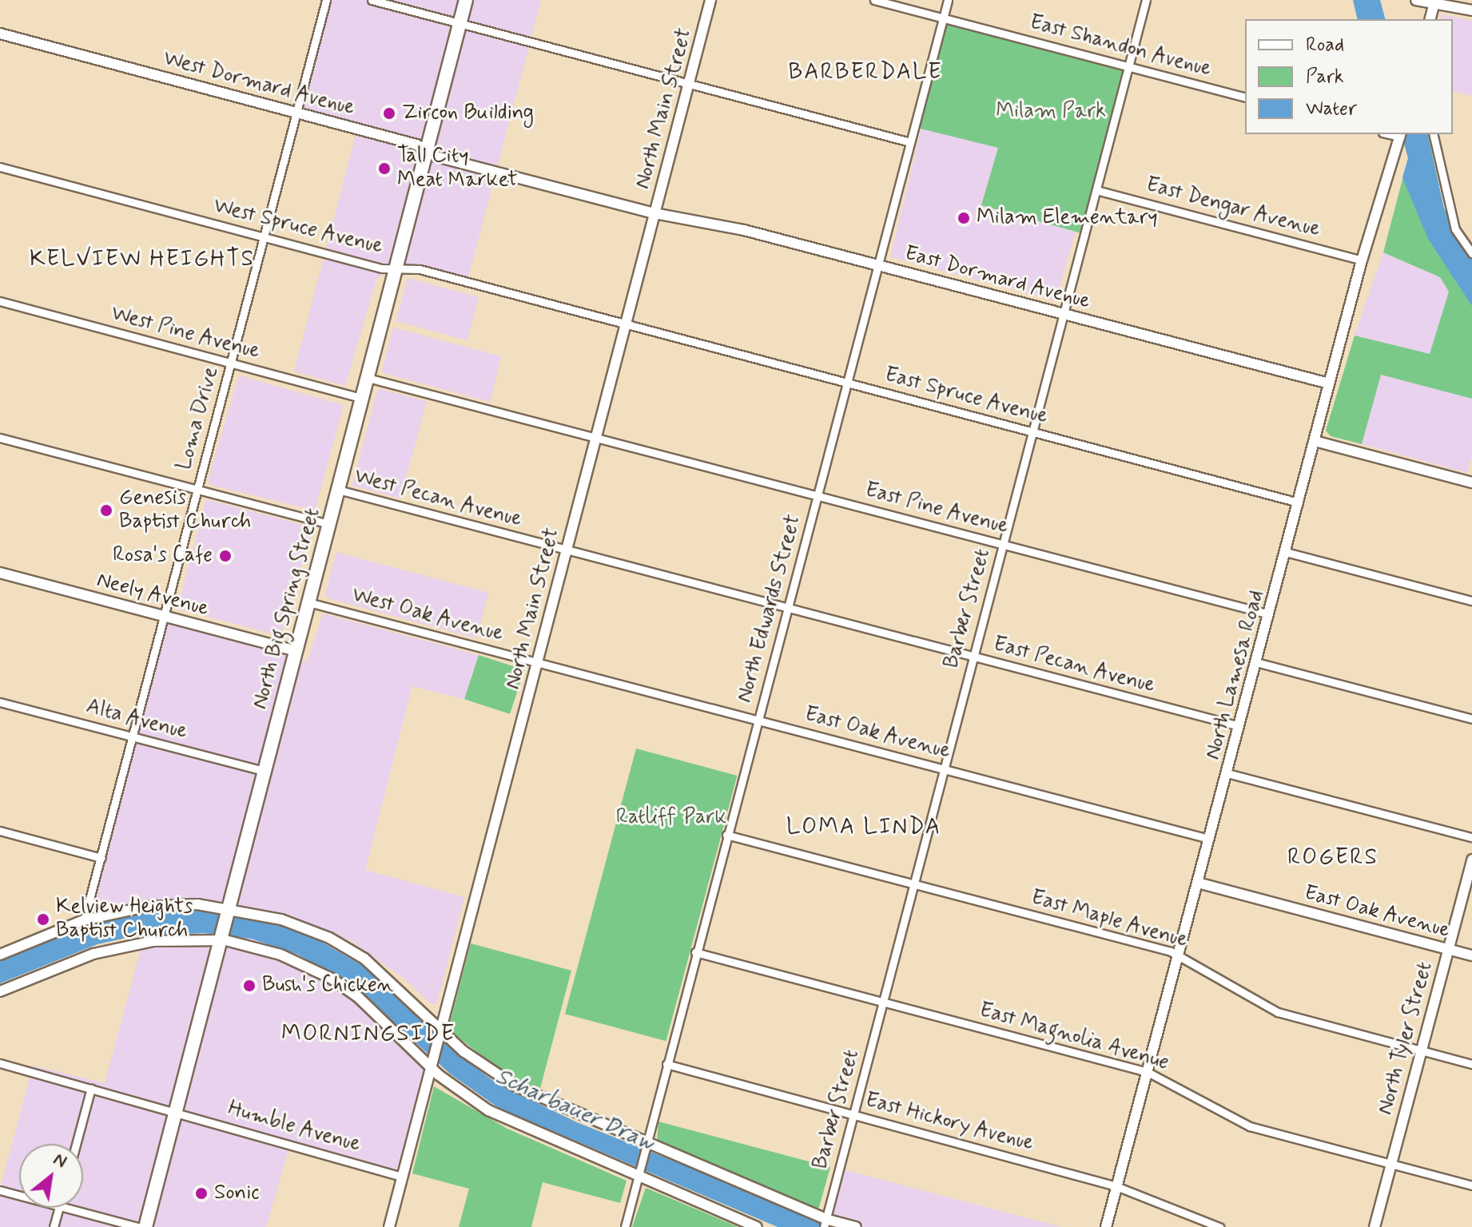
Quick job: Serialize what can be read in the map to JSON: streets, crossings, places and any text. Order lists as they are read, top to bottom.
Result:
{
  "streets": {
    "highway": ["North Big Spring Street"],
    "street": [
      "East Shandon Avenue",
      "West Dormard Avenue",
      "North Main Street",
      "East Dengar Avenue",
      "West Spruce Avenue",
      "East Dormard Avenue",
      "West Pine Avenue",
      "East Spruce Avenue",
      "Loma Drive",
      "West Pecan Avenue",
      "East Pine Avenue",
      "Neely Avenue",
      "North Edwards Street",
      "Barber Street",
      "West Oak Avenue",
      "East Pecan Avenue",
      "North Lamesa Road",
      "Alta Avenue",
      "East Oak Avenue",
      "East Maple Avenue",
      "East Magnolia Avenue",
      "North Tyler Street",
      "East Hickory Avenue",
      "Humble Avenue"
    ]
  },
  "crossings": [
    ["East Shandon Avenue", "North Edwards Street"],
    ["East Shandon Avenue", "Barber Street"],
    ["West Dormard Avenue", "North Main Street"],
    ["West Dormard Avenue", "East Dormard Avenue"],
    ["West Dormard Avenue", "Loma Drive"],
    ["West Dormard Avenue", "North Big Spring Street"],
    ["North Main Street", "West Spruce Avenue"],
    ["North Main Street", "East Dormard Avenue"],
    ["North Main Street", "East Spruce Avenue"],
    ["North Main Street", "West Pecan Avenue"],
    ["North Main Street", "East Pine Avenue"],
    ["North Main Street", "West Oak Avenue"],
    ["North Main Street", "East Pecan Avenue"],
    ["North Main Street", "East Oak Avenue"],
    ["North Main Street", "Humble Avenue"],
    ["East Dengar Avenue", "Barber Street"],
    ["East Dengar Avenue", "North Lamesa Road"],
    ["West Spruce Avenue", "East Spruce Avenue"],
    ["West Spruce Avenue", "Loma Drive"],
    ["West Spruce Avenue", "North Big Spring Street"],
    ["East Dormard Avenue", "North Edwards Street"],
    ["East Dormard Avenue", "Barber Street"],
    ["East Dormard Avenue", "North Lamesa Road"],
    ["West Pine Avenue", "Loma Drive"],
    ["West Pine Avenue", "North Big Spring Street"],
    ["East Spruce Avenue", "North Edwards Street"],
    ["East Spruce Avenue", "Barber Street"],
    ["East Spruce Avenue", "North Lamesa Road"],
    ["Loma Drive", "Neely Avenue"],
    ["Loma Drive", "Alta Avenue"],
    ["West Pecan Avenue", "North Big Spring Street"],
    ["West Pecan Avenue", "East Pecan Avenue"],
    ["East Pine Avenue", "North Edwards Street"],
    ["East Pine Avenue", "Barber Street"],
    ["East Pine Avenue", "North Lamesa Road"],
    ["Neely Avenue", "North Big Spring Street"],
    ["North Big Spring Street", "West Oak Avenue"],
    ["North Big Spring Street", "Alta Avenue"],
    ["North Big Spring Street", "Humble Avenue"],
    ["North Edwards Street", "East Pecan Avenue"],
    ["North Edwards Street", "East Oak Avenue"],
    ["North Edwards Street", "East Maple Avenue"],
    ["North Edwards Street", "East Magnolia Avenue"],
    ["North Edwards Street", "East Hickory Avenue"],
    ["Barber Street", "East Pecan Avenue"],
    ["Barber Street", "East Oak Avenue"],
    ["Barber Street", "East Maple Avenue"],
    ["Barber Street", "East Magnolia Avenue"],
    ["Barber Street", "East Hickory Avenue"],
    ["West Oak Avenue", "East Oak Avenue"],
    ["East Pecan Avenue", "North Lamesa Road"],
    ["North Lamesa Road", "East Oak Avenue"],
    ["North Lamesa Road", "East Maple Avenue"],
    ["North Lamesa Road", "East Magnolia Avenue"],
    ["North Lamesa Road", "East Hickory Avenue"],
    ["East Oak Avenue", "North Tyler Street"],
    ["East Maple Avenue", "North Tyler Street"],
    ["East Magnolia Avenue", "North Tyler Street"]
  ],
  "districts": [
    "BARBERDALE",
    "KELVIEW HEIGHTS",
    "LOMA LINDA",
    "ROGERS",
    "MORNINGSIDE"
  ],
  "water": ["Scharbauer Draw"],
  "parks": ["Milam Park", "Ratliff Park"],
  "places": [
    "Zircon Building",
    "Tall City Meat Market",
    "Milam Elementary",
    "Genesis Baptist Church",
    "Rosa's Cafe",
    "Kelview Heights Baptist Church",
    "Bush's Chicken",
    "Sonic"
  ],
  "legend": ["Road", "Park", "Water"],
  "north": "top right"
}
